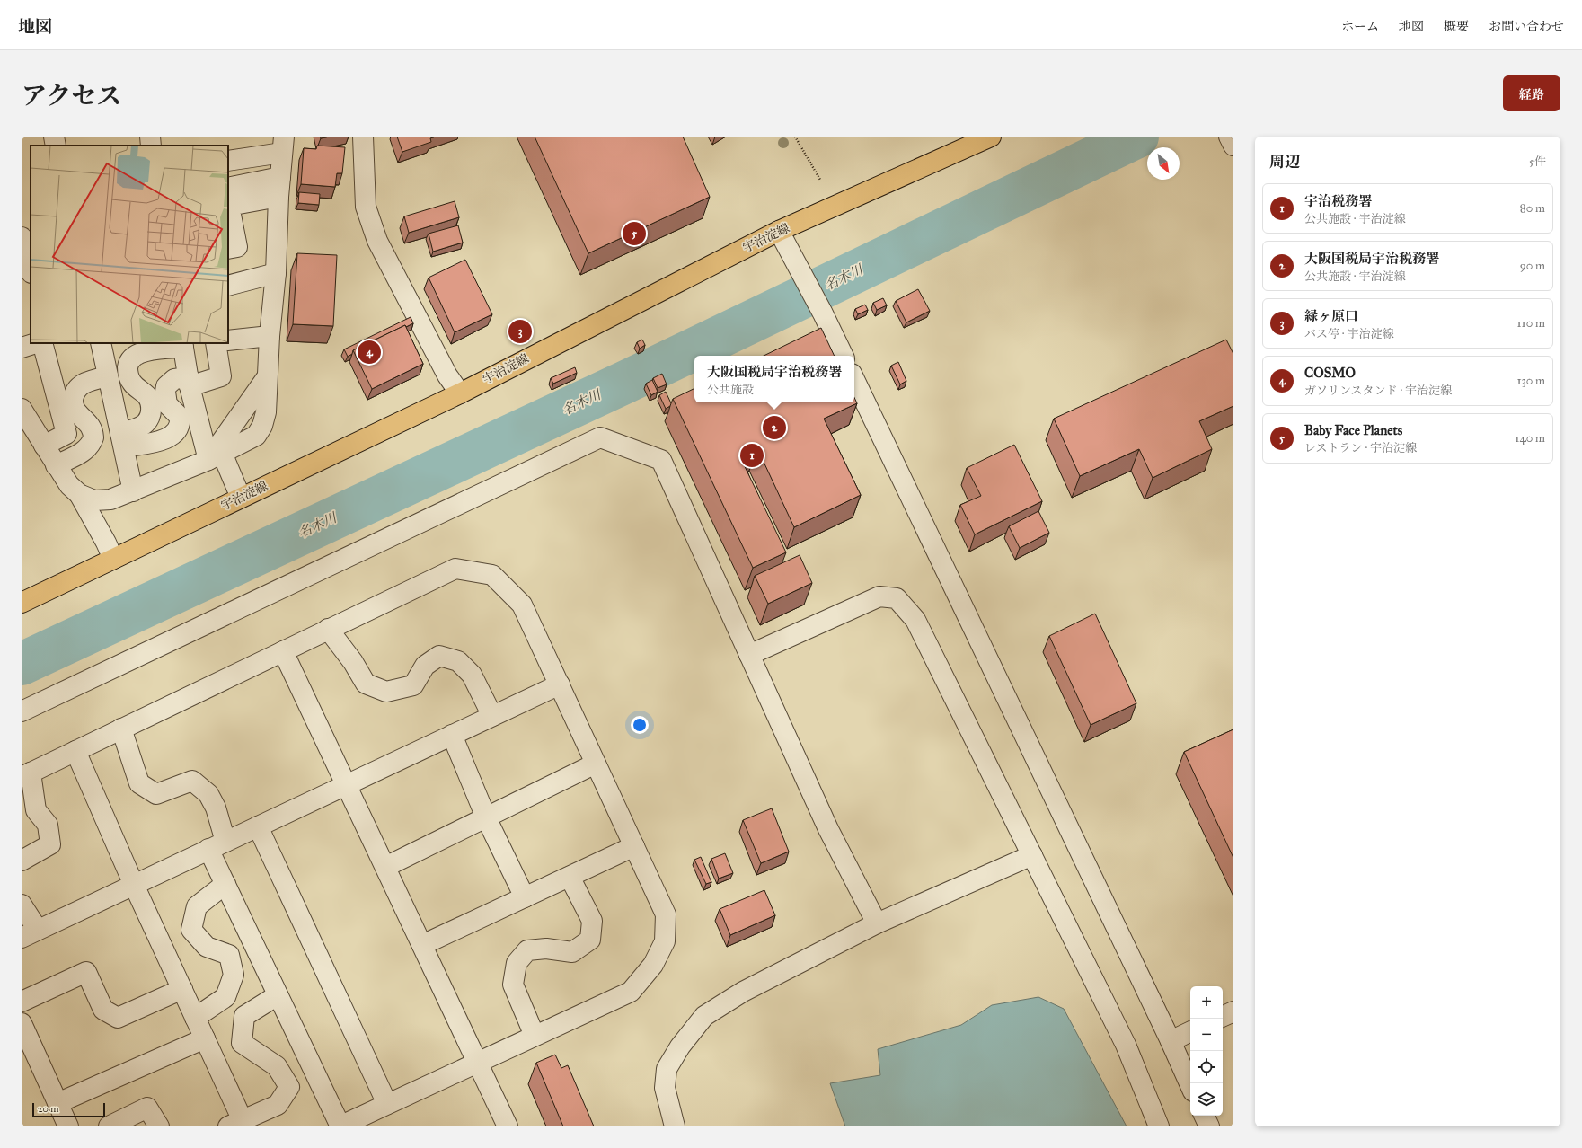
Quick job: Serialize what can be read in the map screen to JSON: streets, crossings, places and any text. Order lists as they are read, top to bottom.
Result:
{
  "streets": {
    "main road": ["宇治淀線"]
  },
  "water": ["名木川"],
  "scale_bar": "20 m",
  "north": "bottom right",
  "page": {
    "header": "地図",
    "nav": [
      "ホーム",
      "地図",
      "概要",
      "お問い合わせ"
    ],
    "title": "アクセス",
    "buttons": "経路",
    "heading": ["周辺", "5件"],
    "list": [
      {
        "mark": "1",
        "name": "宇治税務署",
        "note": "公共施設 · 宇治淀線",
        "value": "80 m"
      },
      {
        "mark": "2",
        "name": "大阪国税局宇治税務署",
        "note": "公共施設 · 宇治淀線",
        "value": "90 m"
      },
      {
        "mark": "3",
        "name": "緑ヶ原口",
        "note": "バス停 · 宇治淀線",
        "value": "110 m"
      },
      {
        "mark": "4",
        "name": "COSMO",
        "note": "ガソリンスタンド · 宇治淀線",
        "value": "130 m"
      },
      {
        "mark": "5",
        "name": "Baby Face Planets",
        "note": "レストラン · 宇治淀線",
        "value": "140 m"
      }
    ],
    "pins": [
      "5",
      "3",
      "4",
      "2",
      "1"
    ],
    "popup": ["大阪国税局宇治税務署", "公共施設"],
    "map_buttons": ["+", "−"],
    "scale": "20 m"
  }
}
